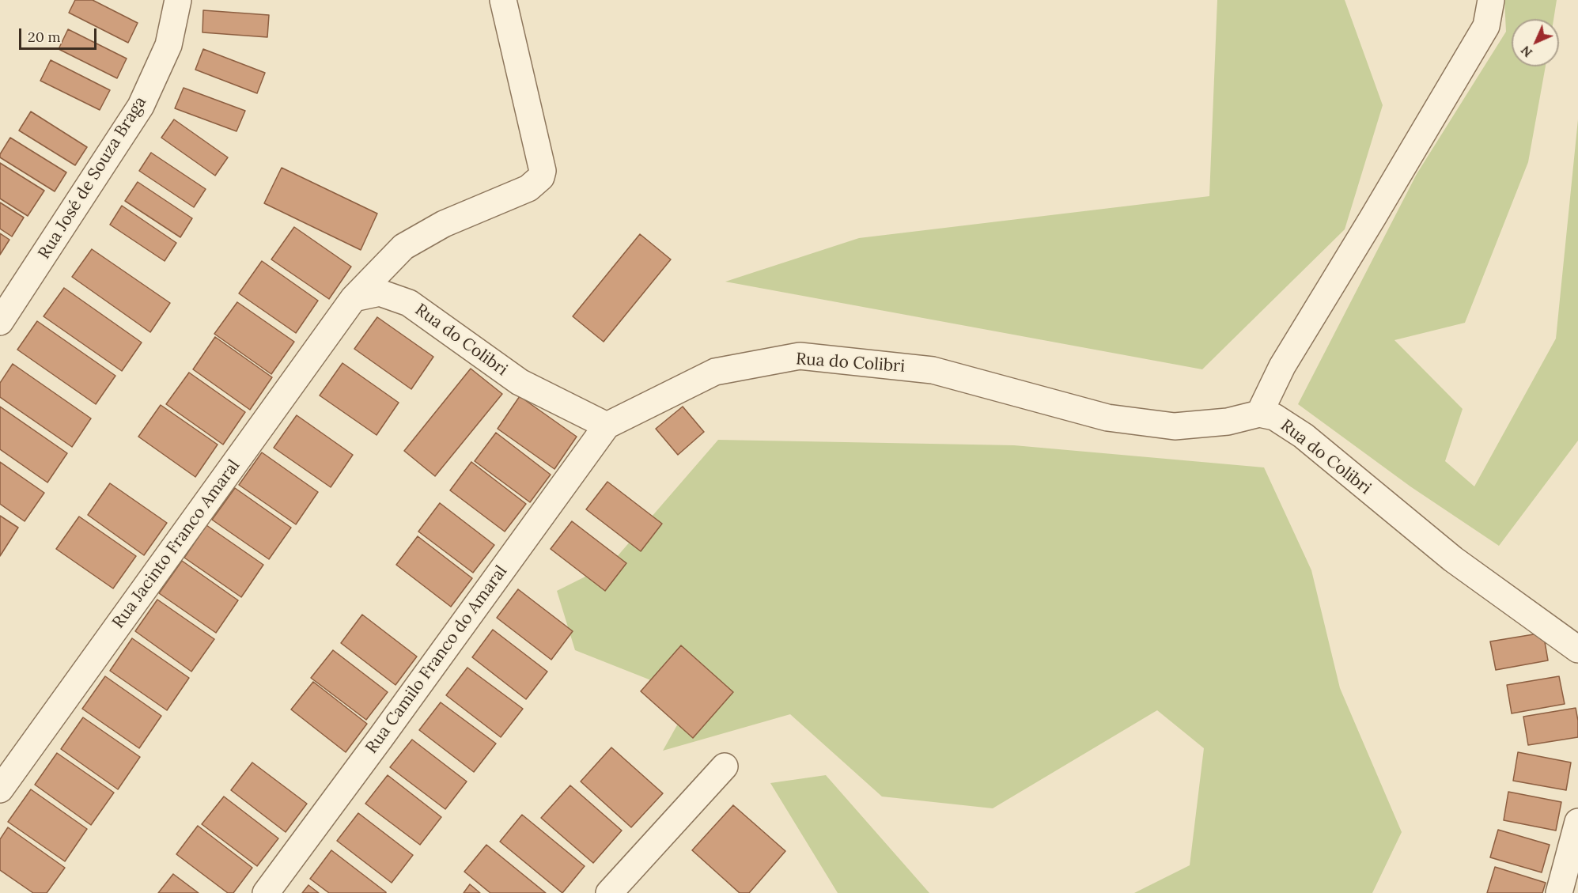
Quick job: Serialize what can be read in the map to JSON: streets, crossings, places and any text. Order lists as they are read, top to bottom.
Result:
{
  "streets": {
    "street": [
      "Rua José de Souza Braga",
      "Rua do Colibri",
      "Rua Jacinto Franco Amaral",
      "Rua Camilo Franco do Amaral"
    ]
  },
  "crossings": [
    ["Rua do Colibri", "Rua Jacinto Franco Amaral"],
    ["Rua do Colibri", "Rua Camilo Franco do Amaral"]
  ],
  "scale_bar": "20 m",
  "north": "bottom left"
}
